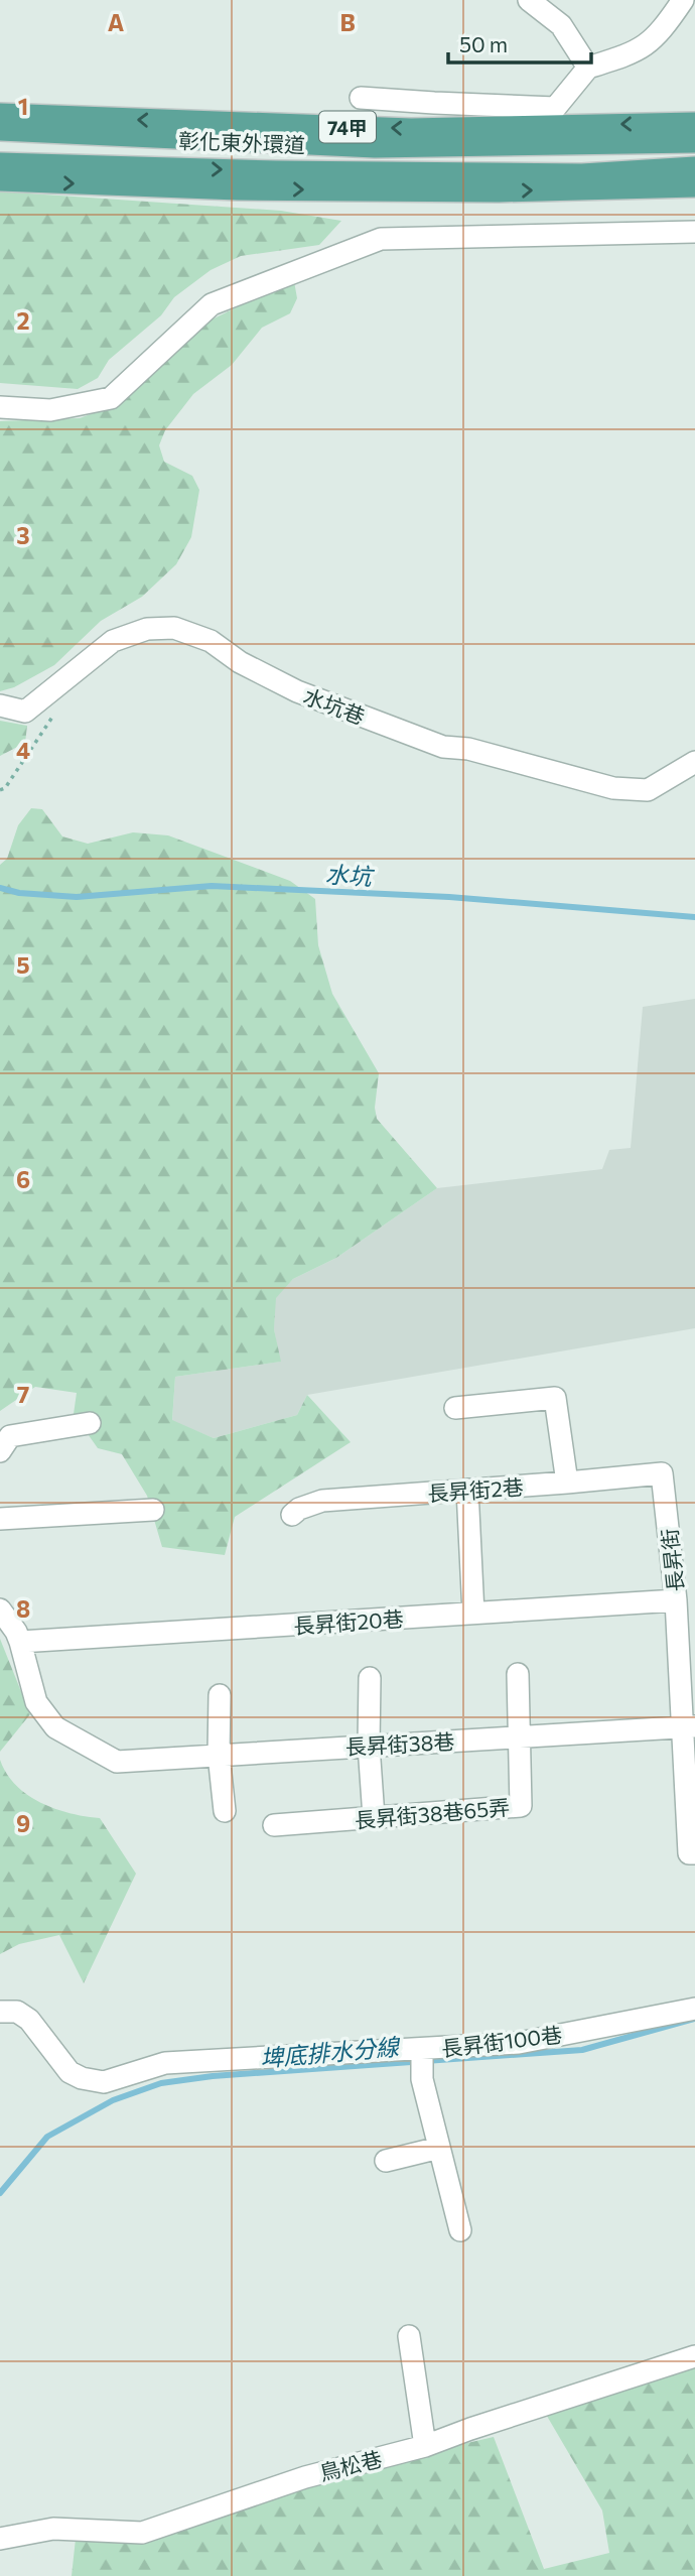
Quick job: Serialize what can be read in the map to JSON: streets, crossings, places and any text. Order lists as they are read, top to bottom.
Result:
{
  "streets": {
    "main road": ["74甲", "彰化東外環道"],
    "lane": [
      "水坑巷",
      "長昇街2巷",
      "長昇街",
      "長昇街20巷",
      "長昇街38巷",
      "長昇街38巷65弄",
      "長昇街100巷",
      "鳥松巷"
    ]
  },
  "crossings": [
    ["長昇街2巷", "長昇街"],
    ["長昇街", "長昇街20巷"],
    ["長昇街", "長昇街38巷"],
    ["長昇街20巷", "長昇街38巷"],
    ["長昇街38巷", "長昇街38巷65弄"]
  ],
  "water": ["水坑", "埤底排水分線"],
  "scale_bar": "50 m",
  "grid": {
    "columns": ["A", "B"],
    "rows": [
      "1",
      "2",
      "3",
      "4",
      "5",
      "6",
      "7",
      "8",
      "9"
    ]
  }
}
